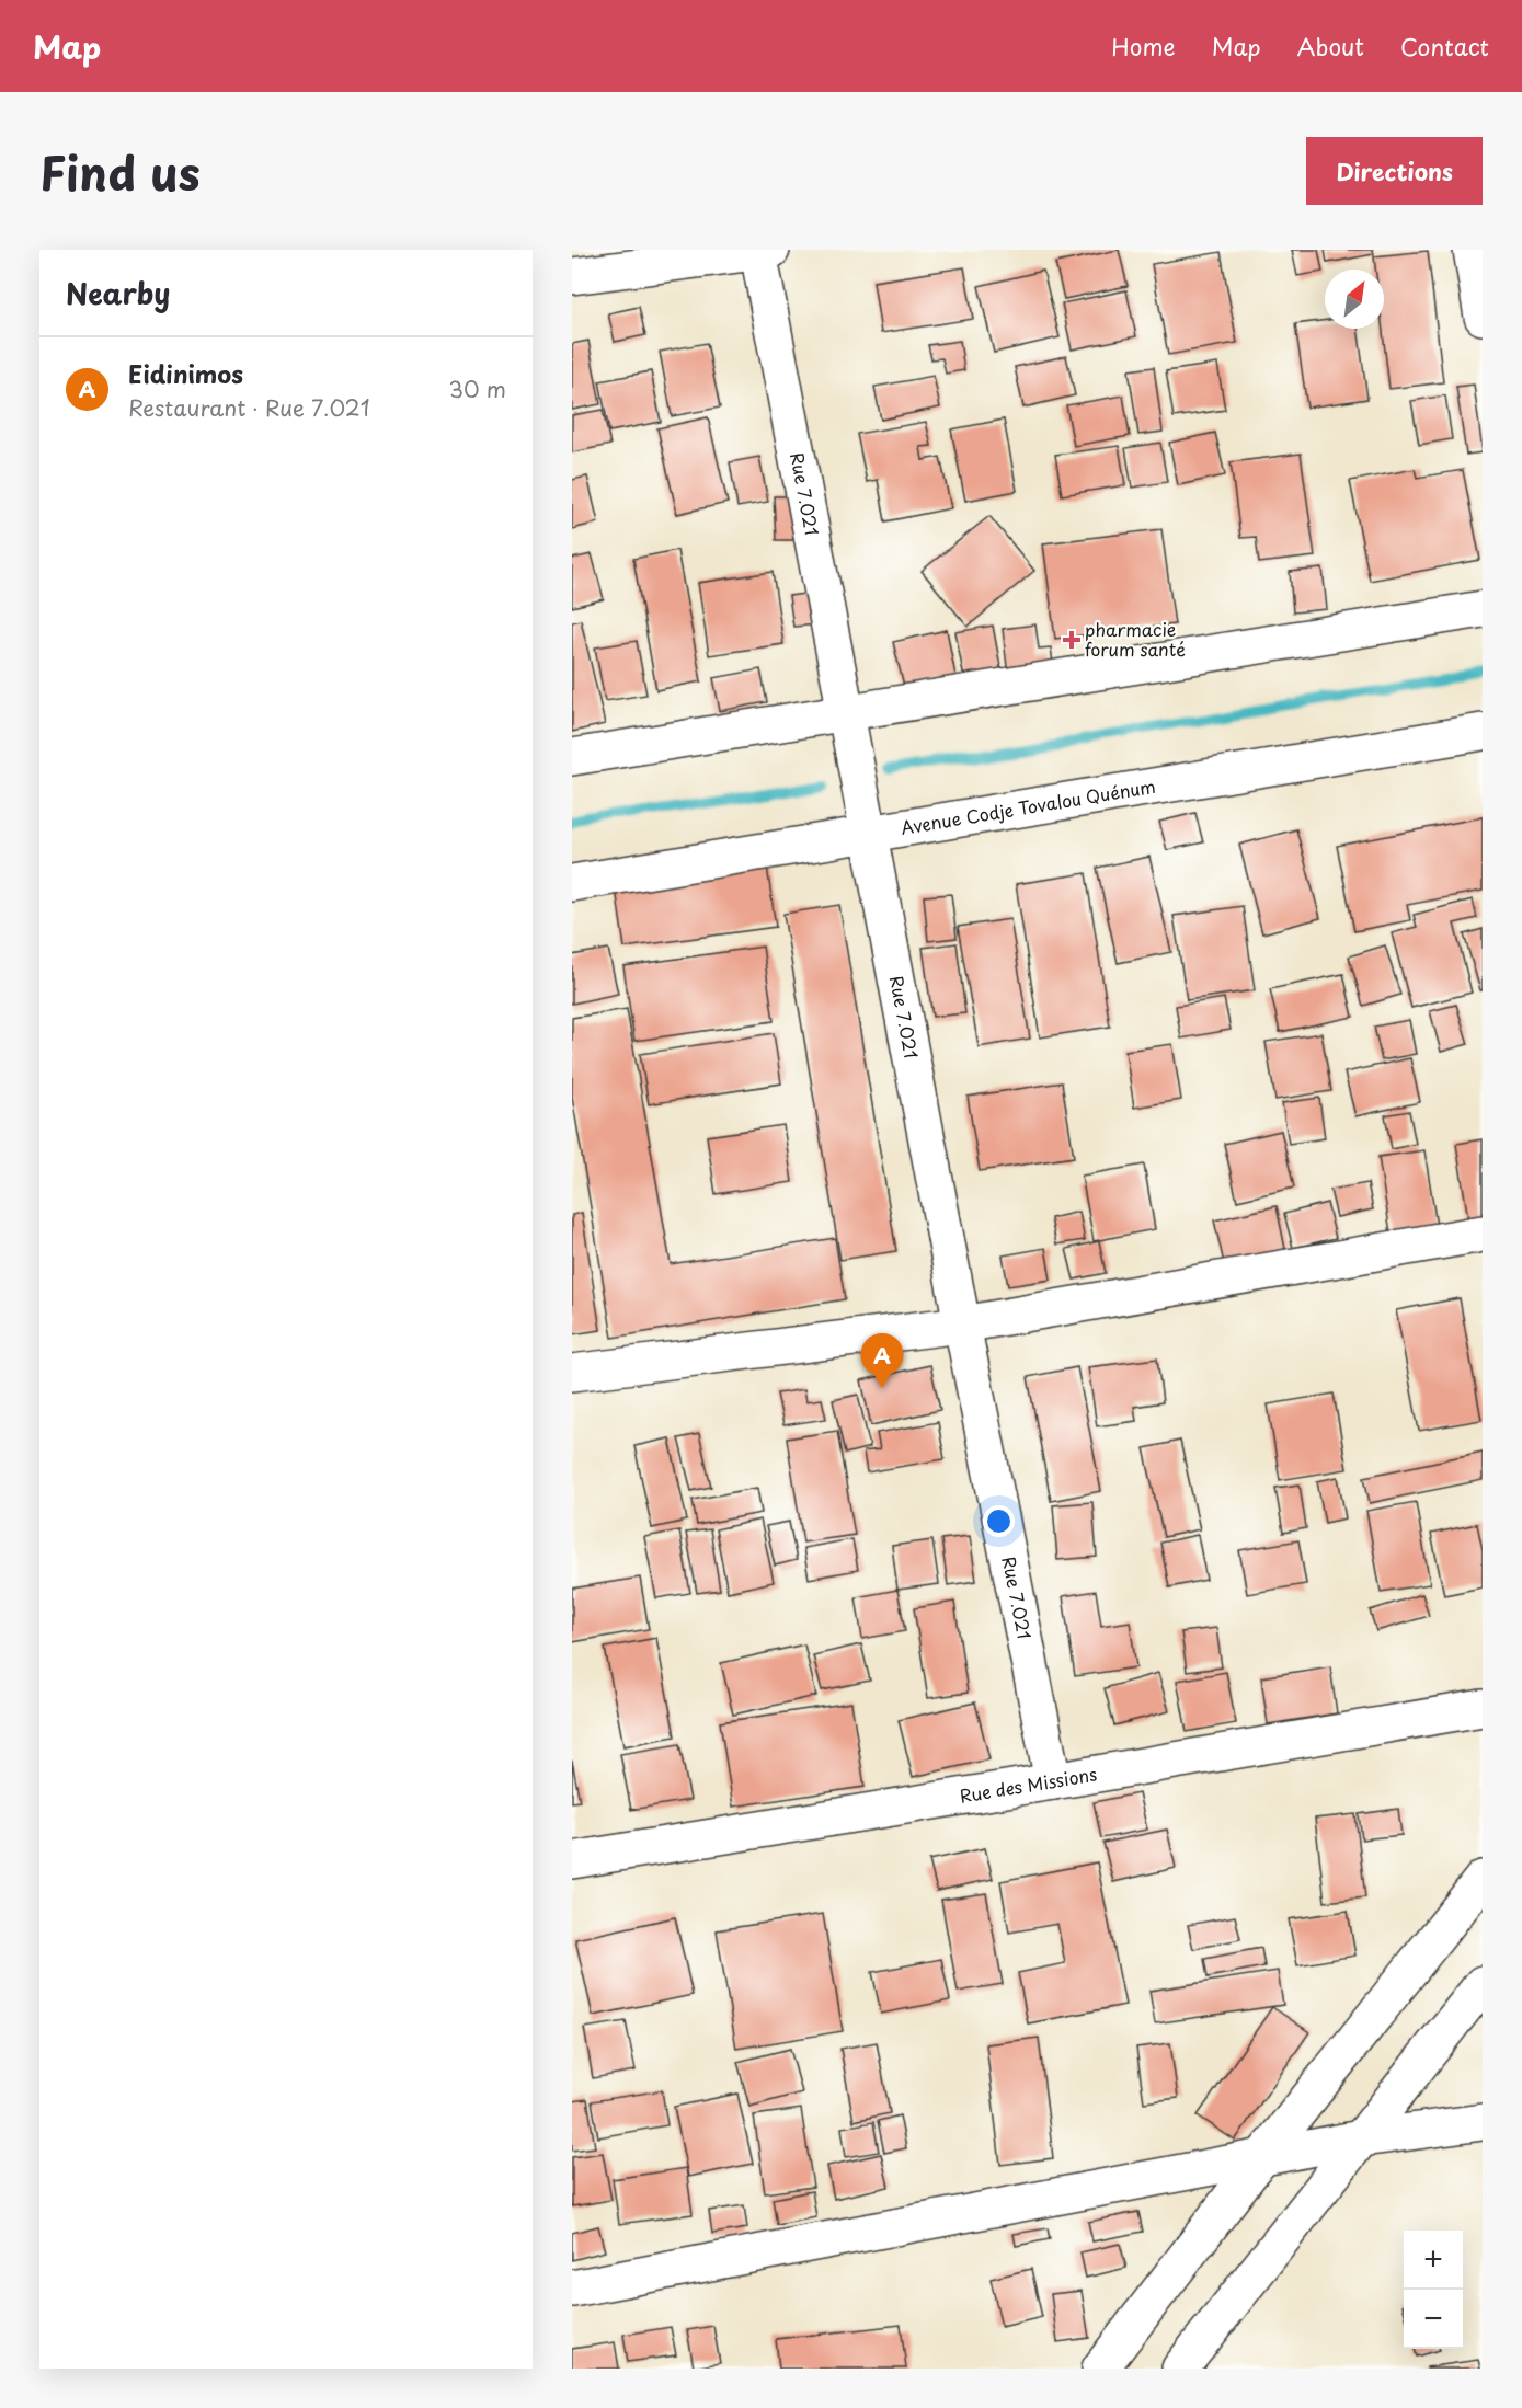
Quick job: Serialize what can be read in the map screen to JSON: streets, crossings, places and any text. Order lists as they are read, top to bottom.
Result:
{
  "streets": {
    "street": ["Rue 7.021", "Avenue Codje Tovalou Quénum", "Rue des Missions"]
  },
  "crossings": [
    ["Rue 7.021", "Avenue Codje Tovalou Quénum"],
    ["Rue 7.021", "Rue des Missions"]
  ],
  "places": {
    "health": ["pharmacie forum santé"]
  },
  "north": "top right",
  "page": {
    "header": "Map",
    "nav": [
      "Home",
      "Map",
      "About",
      "Contact"
    ],
    "title": "Find us",
    "buttons": "Directions",
    "heading": "Nearby",
    "list": [
      {
        "mark": "A",
        "name": "Eidinimos",
        "note": "Restaurant · Rue 7.021",
        "value": "30 m"
      }
    ],
    "pins": "A",
    "map_buttons": ["+", "−"]
  }
}
